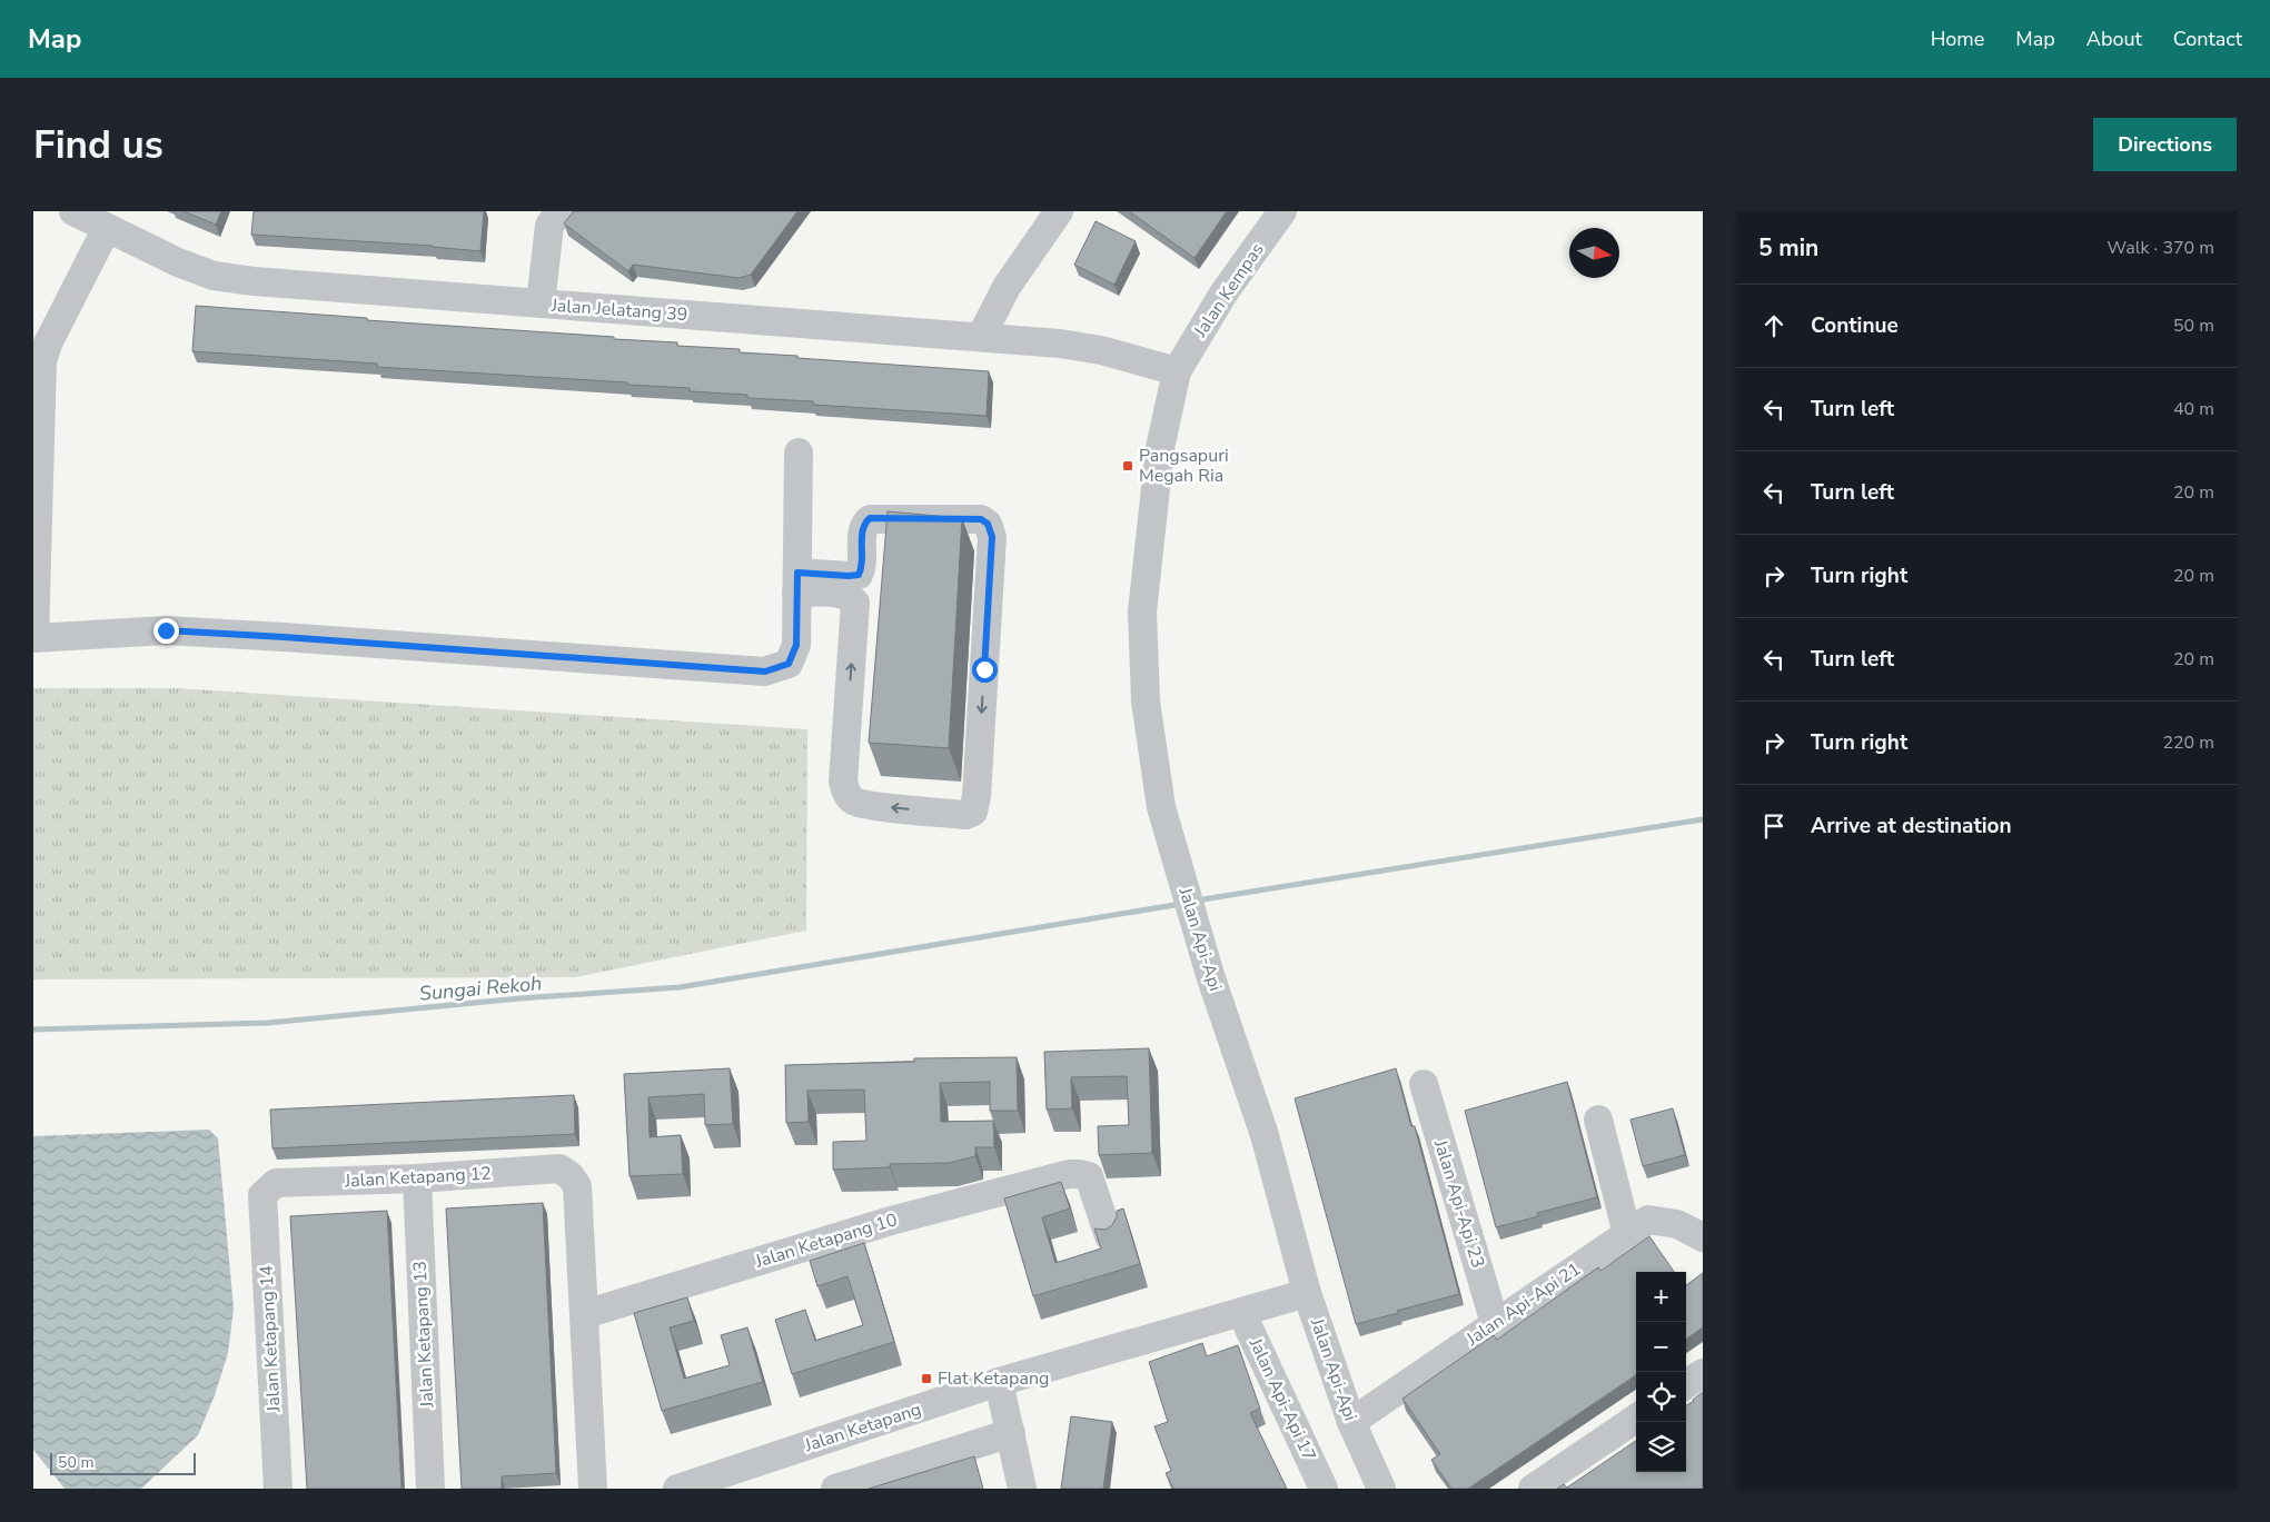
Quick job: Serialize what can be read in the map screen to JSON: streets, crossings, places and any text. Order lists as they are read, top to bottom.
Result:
{
  "streets": {
    "street": [
      "Jalan Kempas",
      "Jalan Jelatang 39",
      "Jalan Api-Api",
      "Jalan Ketapang 12",
      "Jalan Api-Api 23",
      "Jalan Ketapang 10",
      "Jalan Api-Api 21",
      "Jalan Ketapang 13",
      "Jalan Ketapang 14",
      "Jalan Api-Api 17",
      "Jalan Ketapang"
    ]
  },
  "crossings": [
    ["Jalan Kempas", "Jalan Jelatang 39"],
    ["Jalan Kempas", "Jalan Api-Api"],
    ["Jalan Jelatang 39", "Jalan Api-Api"],
    ["Jalan Api-Api", "Jalan Api-Api 21"],
    ["Jalan Api-Api", "Jalan Ketapang"],
    ["Jalan Ketapang 12", "Jalan Ketapang 10"],
    ["Jalan Ketapang 12", "Jalan Ketapang 13"],
    ["Jalan Ketapang 12", "Jalan Ketapang 14"],
    ["Jalan Api-Api 23", "Jalan Api-Api 21"],
    ["Jalan Api-Api 17", "Jalan Ketapang"]
  ],
  "water": ["Sungai Rekoh"],
  "places": {
    "transit": ["Pangsapuri Megah Ria", "Flat Ketapang"]
  },
  "scale_bar": "50 m",
  "north": "right",
  "page": {
    "header": "Map",
    "nav": [
      "Home",
      "Map",
      "About",
      "Contact"
    ],
    "buttons": "Directions",
    "title": "Find us",
    "heading": ["5 min", "Walk · 370 m"],
    "list": [
      ["Continue", "50 m"],
      ["Turn left", "40 m"],
      ["Turn left", "20 m"],
      ["Turn right", "20 m"],
      ["Turn left", "20 m"],
      ["Turn right", "220 m"],
      "Arrive at destination"
    ],
    "map_buttons": ["+", "−"],
    "scale": "50 m"
  }
}
